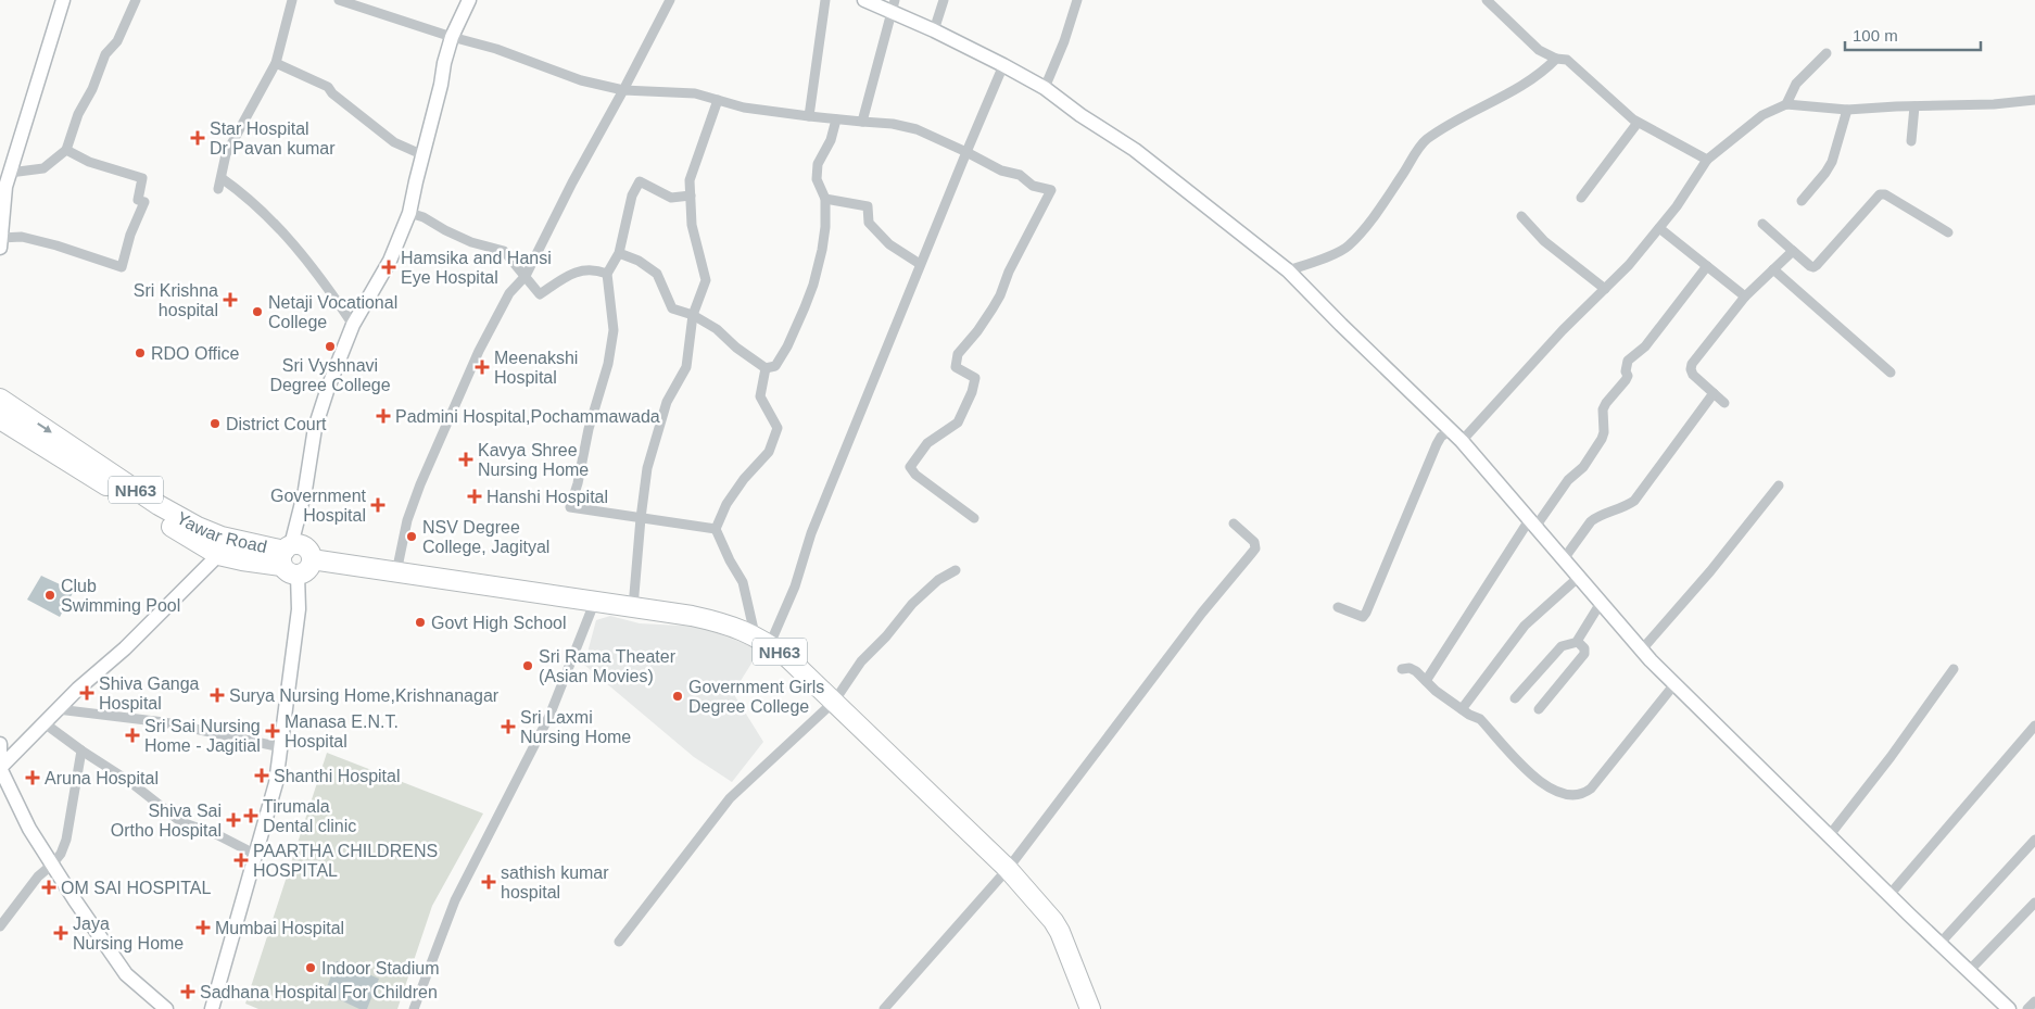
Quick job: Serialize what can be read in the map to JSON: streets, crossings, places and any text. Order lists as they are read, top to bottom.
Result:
{
  "streets": {
    "highway": ["NH63", "Yawar Road"]
  },
  "crossings": [
    ["NH63", "Yawar Road"]
  ],
  "places": {
    "health": [
      "Star Hospital Dr Pavan kumar",
      "Hamsika and Hansi Eye Hospital",
      "Sri Krishna hospital",
      "Meenakshi Hospital",
      "Padmini Hospital,Pochammawada",
      "Kavya Shree Nursing Home",
      "Hanshi Hospital",
      "Government Hospital",
      "Shiva Ganga Hospital",
      "Surya Nursing Home,Krishnanagar",
      "Sri Laxmi Nursing Home",
      "Manasa E.N.T. Hospital",
      "Sri Sai Nursing Home - Jagitial",
      "Shanthi Hospital",
      "Aruna Hospital",
      "Tirumala Dental clinic",
      "Shiva Sai Ortho Hospital",
      "PAARTHA CHILDRENS HOSPITAL",
      "sathish kumar hospital",
      "OM SAI HOSPITAL",
      "Mumbai Hospital",
      "Jaya Nursing Home",
      "Sadhana Hospital For Children"
    ],
    "other": [
      "Netaji Vocational College",
      "Sri Vyshnavi Degree College",
      "RDO Office",
      "District Court",
      "NSV Degree College, Jagityal",
      "Club Swimming Pool",
      "Govt High School",
      "Sri Rama Theater (Asian Movies)",
      "Government Girls Degree College",
      "Indoor Stadium"
    ]
  },
  "scale_bar": "100 m"
}
